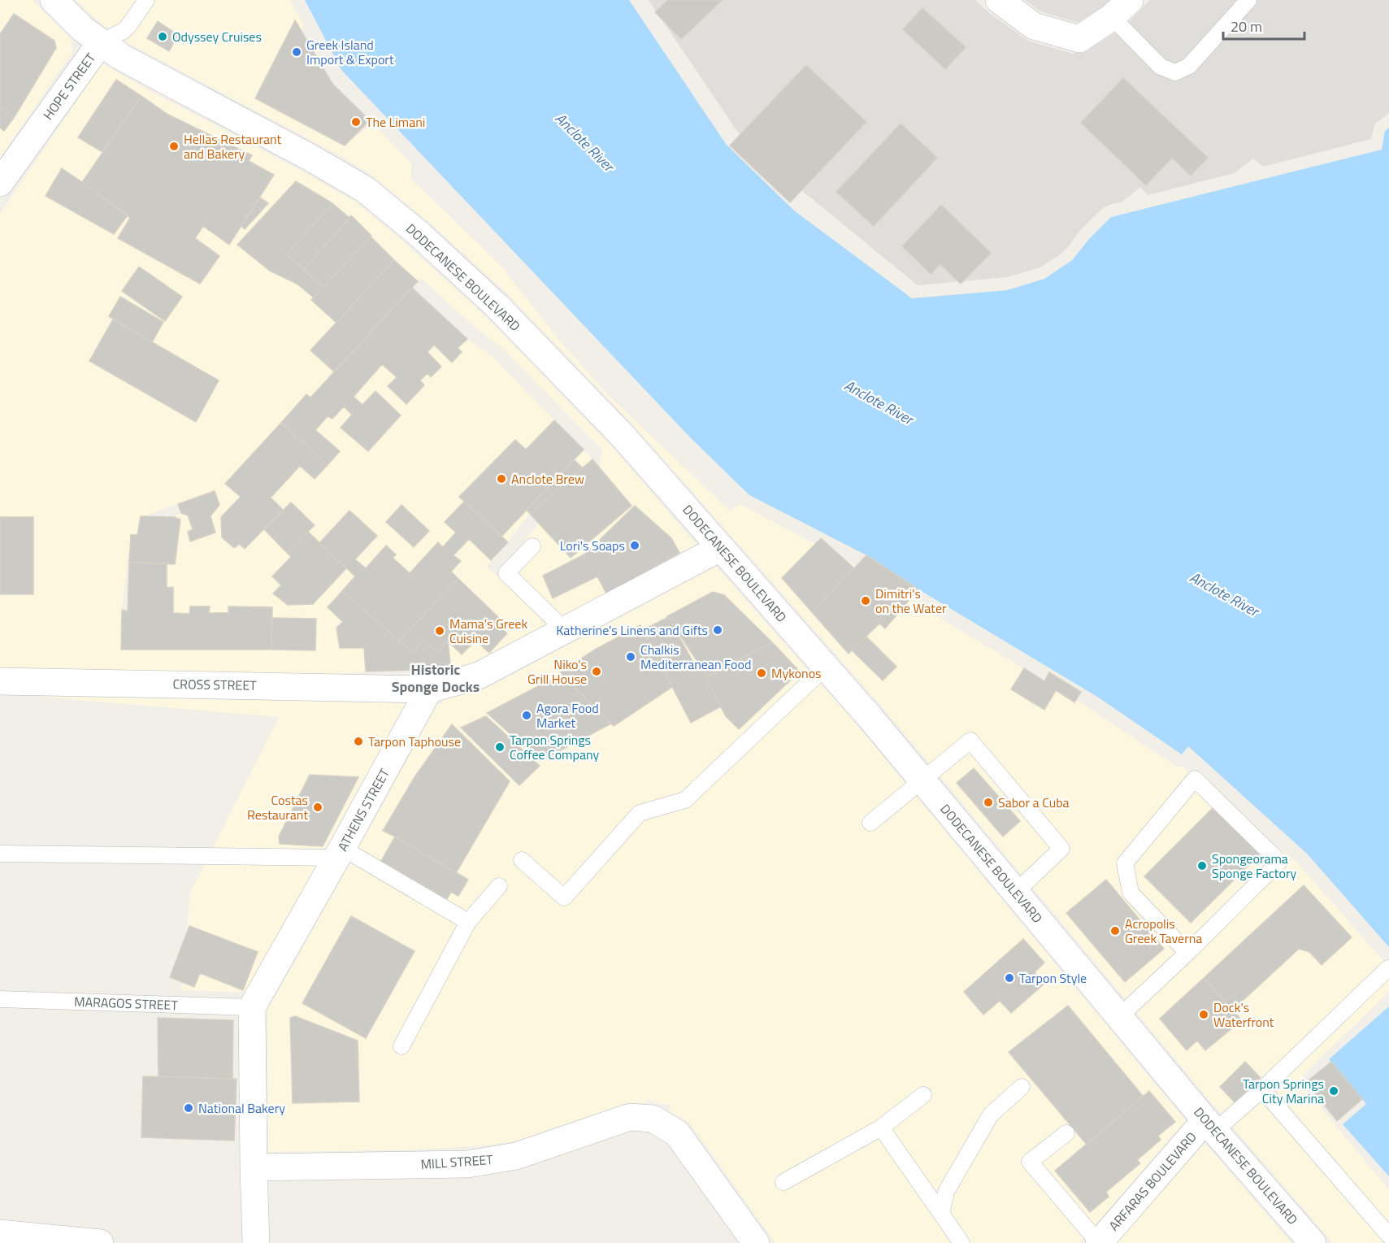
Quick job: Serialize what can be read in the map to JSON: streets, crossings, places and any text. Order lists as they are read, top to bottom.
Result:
{
  "streets": {
    "street": [
      "HOPE STREET",
      "DODECANESE BOULEVARD",
      "CROSS STREET",
      "ATHENS STREET",
      "MILL STREET",
      "ARFARAS BOULEVARD"
    ],
    "lane": ["MARAGOS STREET"]
  },
  "crossings": [
    ["HOPE STREET", "DODECANESE BOULEVARD"],
    ["DODECANESE BOULEVARD", "ARFARAS BOULEVARD"],
    ["CROSS STREET", "ATHENS STREET"],
    ["ATHENS STREET", "MARAGOS STREET"]
  ],
  "districts": ["Historic Sponge Docks"],
  "water": ["Anclote River"],
  "places": [
    "Odyssey Cruises",
    "Greek Island Import & Export",
    "The Limani",
    "Hellas Restaurant and Bakery",
    "Anclote Brew",
    "Lori's Soaps",
    "Dimitri's on the Water",
    "Katherine's Linens and Gifts",
    "Mama's Greek Cuisine",
    "Chalkis Mediterranean Food",
    "Niko's Grill House",
    "Mykonos",
    "Agora Food Market",
    "Tarpon Taphouse",
    "Tarpon Springs Coffee Company",
    "Sabor a Cuba",
    "Costas Restaurant",
    "Spongeorama Sponge Factory",
    "Acropolis Greek Taverna",
    "Tarpon Style",
    "Dock's Waterfront",
    "Tarpon Springs City Marina",
    "National Bakery"
  ],
  "scale_bar": "20 m"
}
